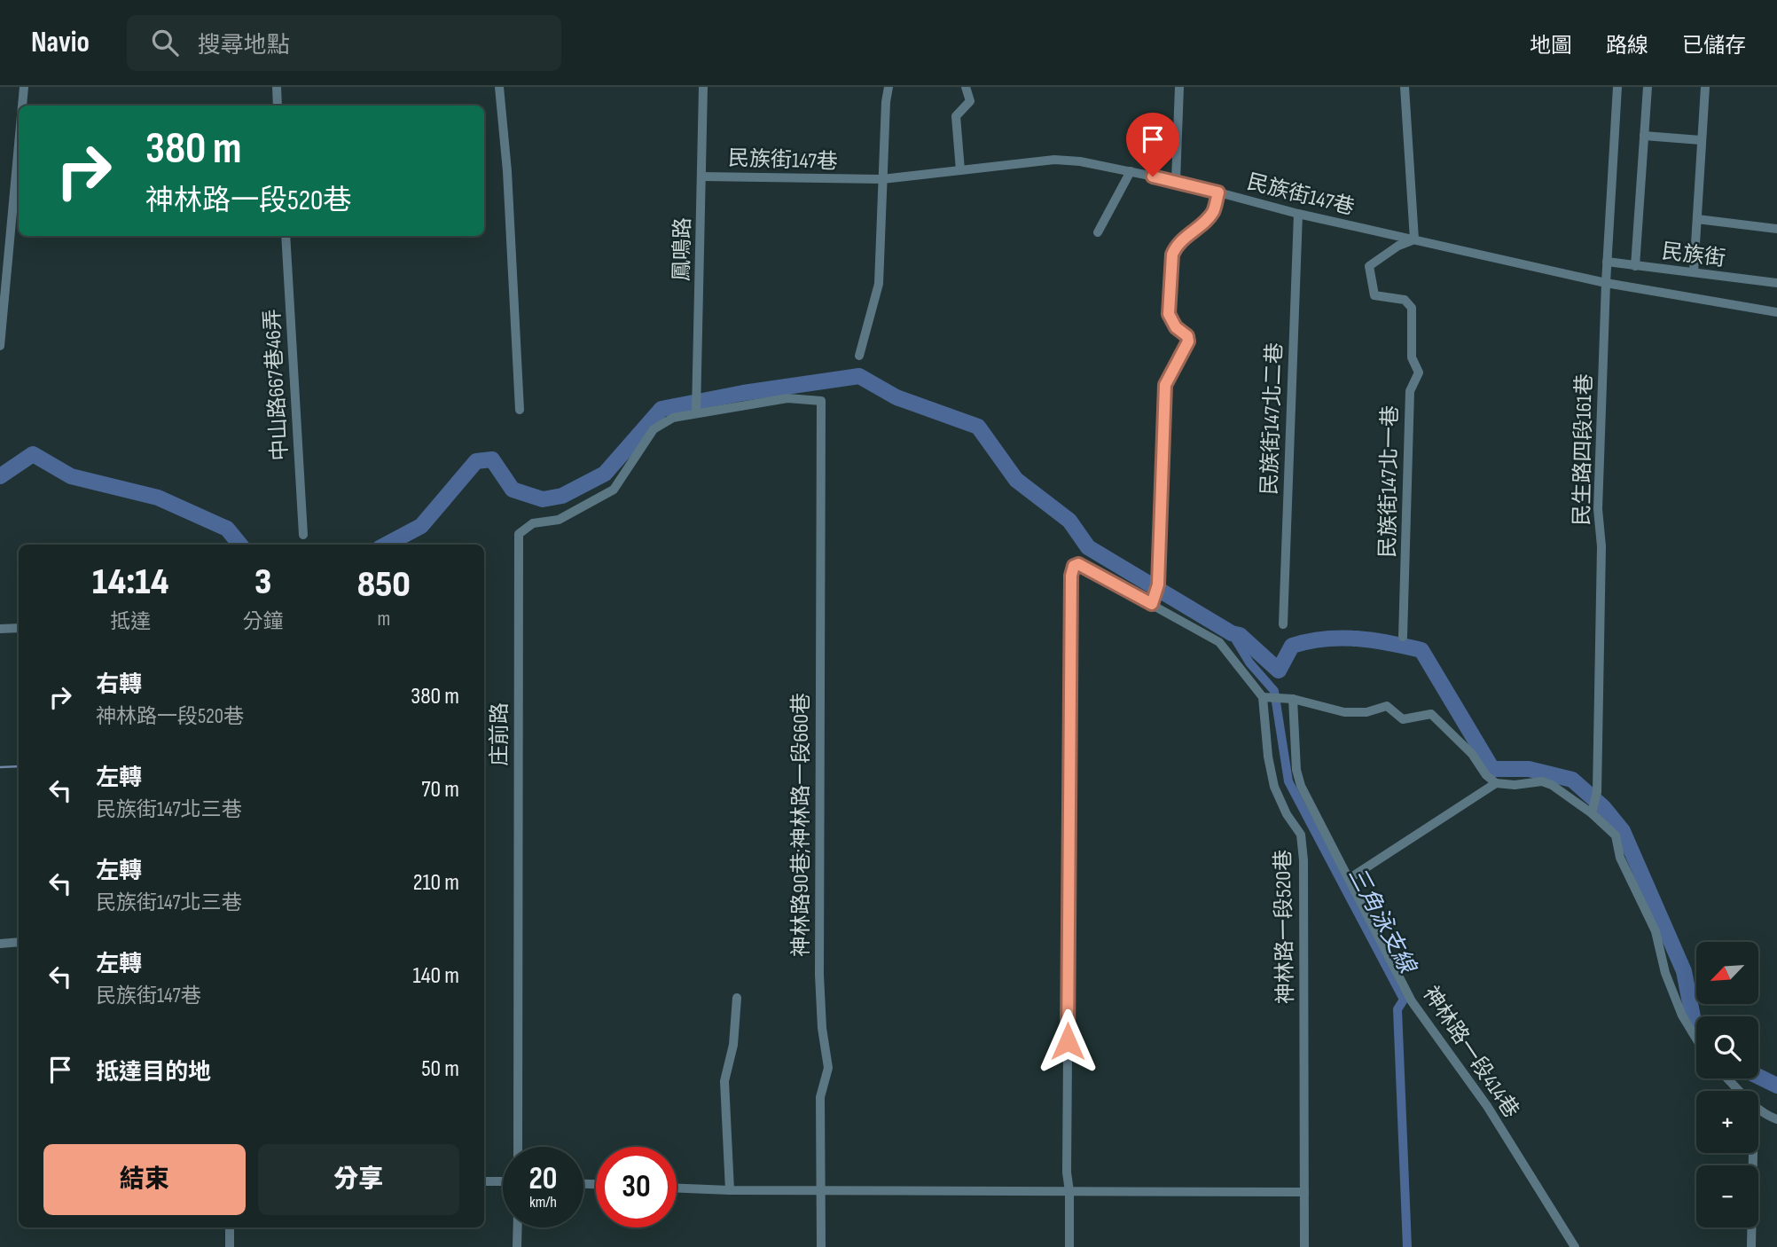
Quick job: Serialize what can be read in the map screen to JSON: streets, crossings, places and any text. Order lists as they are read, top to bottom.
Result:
{
  "streets": {
    "street": [
      "民族街147巷",
      "鳳鳴路",
      "民族街",
      "中山路667巷46弄",
      "民族街147北二巷",
      "民生路四段161巷",
      "民族街147北一巷",
      "庄前路",
      "神林路90巷;神林路一段660巷",
      "神林路一段520巷",
      "神林路一段414巷"
    ]
  },
  "crossings": [
    ["民族街147巷", "鳳鳴路"],
    ["民族街147巷", "民族街147北二巷"],
    ["民族街147巷", "民生路四段161巷"],
    ["民族街147巷", "民族街147北一巷"],
    ["鳳鳴路", "庄前路"],
    ["鳳鳴路", "神林路90巷;神林路一段660巷"],
    ["民族街", "民生路四段161巷"],
    ["庄前路", "神林路90巷;神林路一段660巷"]
  ],
  "water": ["三角泳支線"],
  "north": "bottom left",
  "page": {
    "header": "Navio",
    "search": "搜尋地點",
    "nav": ["地圖", "路線", "已儲存"],
    "turn": ["380 m", "神林路一段520巷"],
    "eta": [
      "14:14",
      "抵達",
      "3",
      "分鐘",
      "850",
      "m"
    ],
    "list": [
      {
        "name": "右轉",
        "note": "神林路一段520巷",
        "value": "380 m"
      },
      {
        "name": "左轉",
        "note": "民族街147北三巷",
        "value": "70 m"
      },
      {
        "name": "左轉",
        "note": "民族街147北三巷",
        "value": "210 m"
      },
      {
        "name": "左轉",
        "note": "民族街147巷",
        "value": "140 m"
      },
      {
        "name": "抵達目的地",
        "value": "50 m"
      }
    ],
    "map_buttons": ["+", "−"],
    "buttons": ["結束", "分享"],
    "speed": "20 km/h",
    "limit": "30"
  }
}
